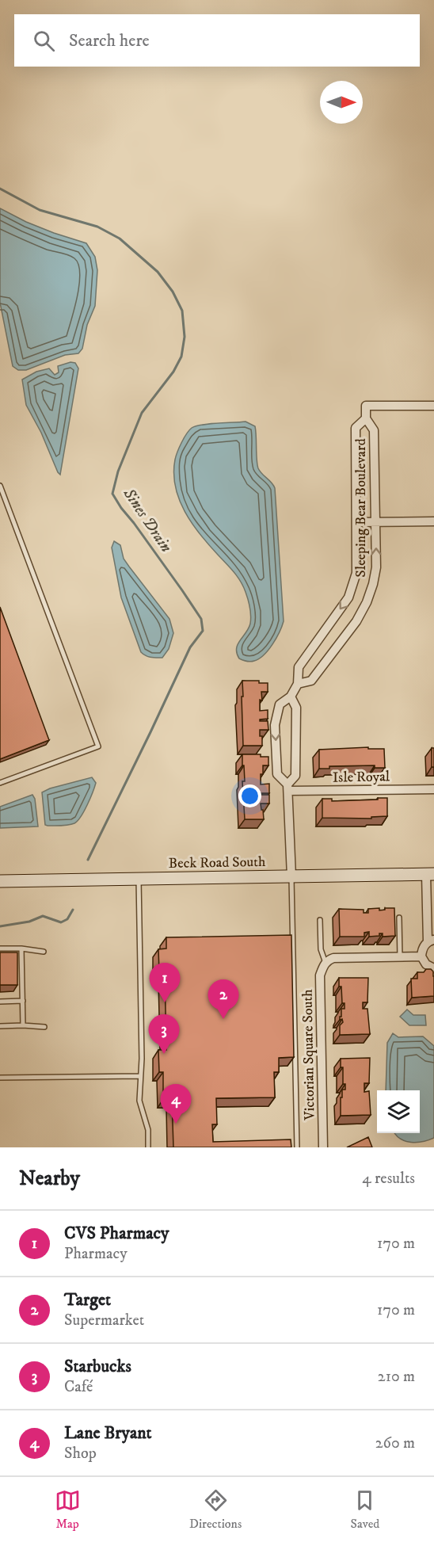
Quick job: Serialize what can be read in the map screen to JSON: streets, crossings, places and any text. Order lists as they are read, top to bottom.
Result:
{
  "streets": {
    "main road": ["Beck Road South"],
    "street": ["Sleeping Bear Boulevard", "Isle Royal", "Victorian Square South"]
  },
  "crossings": [
    ["Sleeping Bear Boulevard", "Isle Royal"],
    ["Sleeping Bear Boulevard", "Beck Road South"]
  ],
  "water": ["Sines Drain"],
  "north": "right",
  "page": {
    "search": "Search here",
    "pins": [
      "1",
      "2",
      "3",
      "4"
    ],
    "heading": ["Nearby", "4 results"],
    "list": [
      {
        "mark": "1",
        "name": "CVS Pharmacy",
        "note": "Pharmacy",
        "value": "170 m"
      },
      {
        "mark": "2",
        "name": "Target",
        "note": "Supermarket",
        "value": "170 m"
      },
      {
        "mark": "3",
        "name": "Starbucks",
        "note": "Café",
        "value": "210 m"
      },
      {
        "mark": "4",
        "name": "Lane Bryant",
        "note": "Shop",
        "value": "260 m"
      }
    ],
    "nav": ["Map", "Directions", "Saved"]
  }
}
